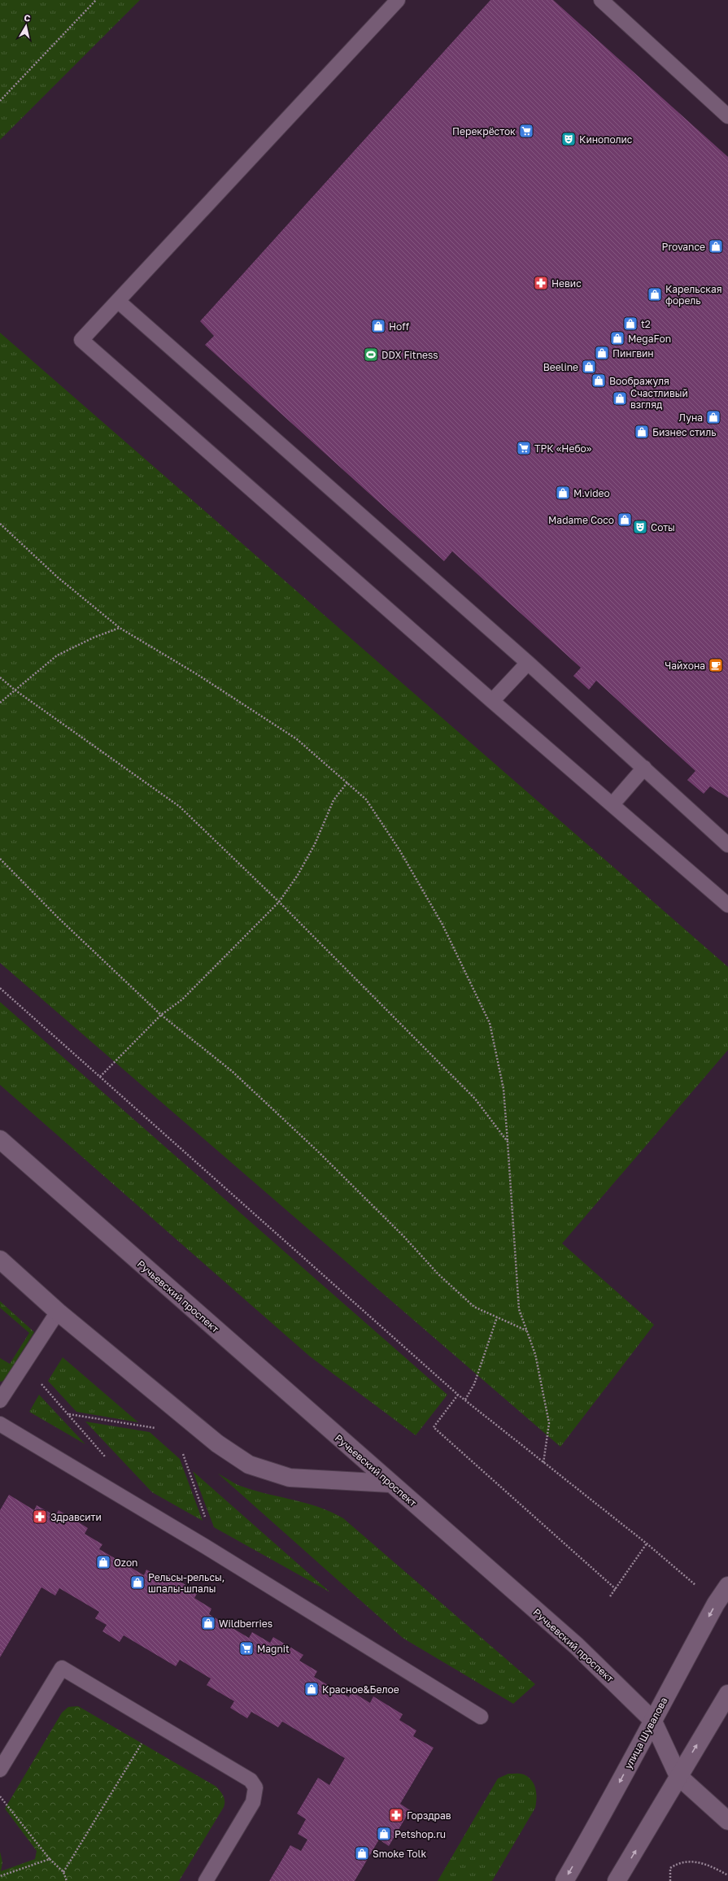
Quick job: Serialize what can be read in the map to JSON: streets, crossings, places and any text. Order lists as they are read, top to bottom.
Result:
{
  "streets": {
    "street": ["Ручьевский проспект", "улица Шувалова"]
  },
  "crossings": [
    ["Ручьевский проспект", "улица Шувалова"]
  ],
  "places": {
    "supermarket": ["Перекрёсток", "ТРК «Небо»", "Magnit"],
    "theatre": ["Кинополис", "Соты"],
    "shop": [
      "Provance",
      "Карельская форель",
      "t2",
      "Hoff",
      "MegaFon",
      "Пингвин",
      "Beeline",
      "Воображуля",
      "Счастливый взгляд",
      "Луна",
      "Бизнес стиль",
      "M.video",
      "Madame Coco",
      "Ozon",
      "Рельсы-рельсы, шпалы-шпалы",
      "Wildberries",
      "Красное&Белое",
      "Petshop.ru",
      "Smoke Tolk"
    ],
    "pharmacy": ["Невис", "Здравсити", "Горздрав"],
    "sports": ["DDX Fitness"],
    "cafe": ["Чайхона"]
  },
  "north": "top"
}
